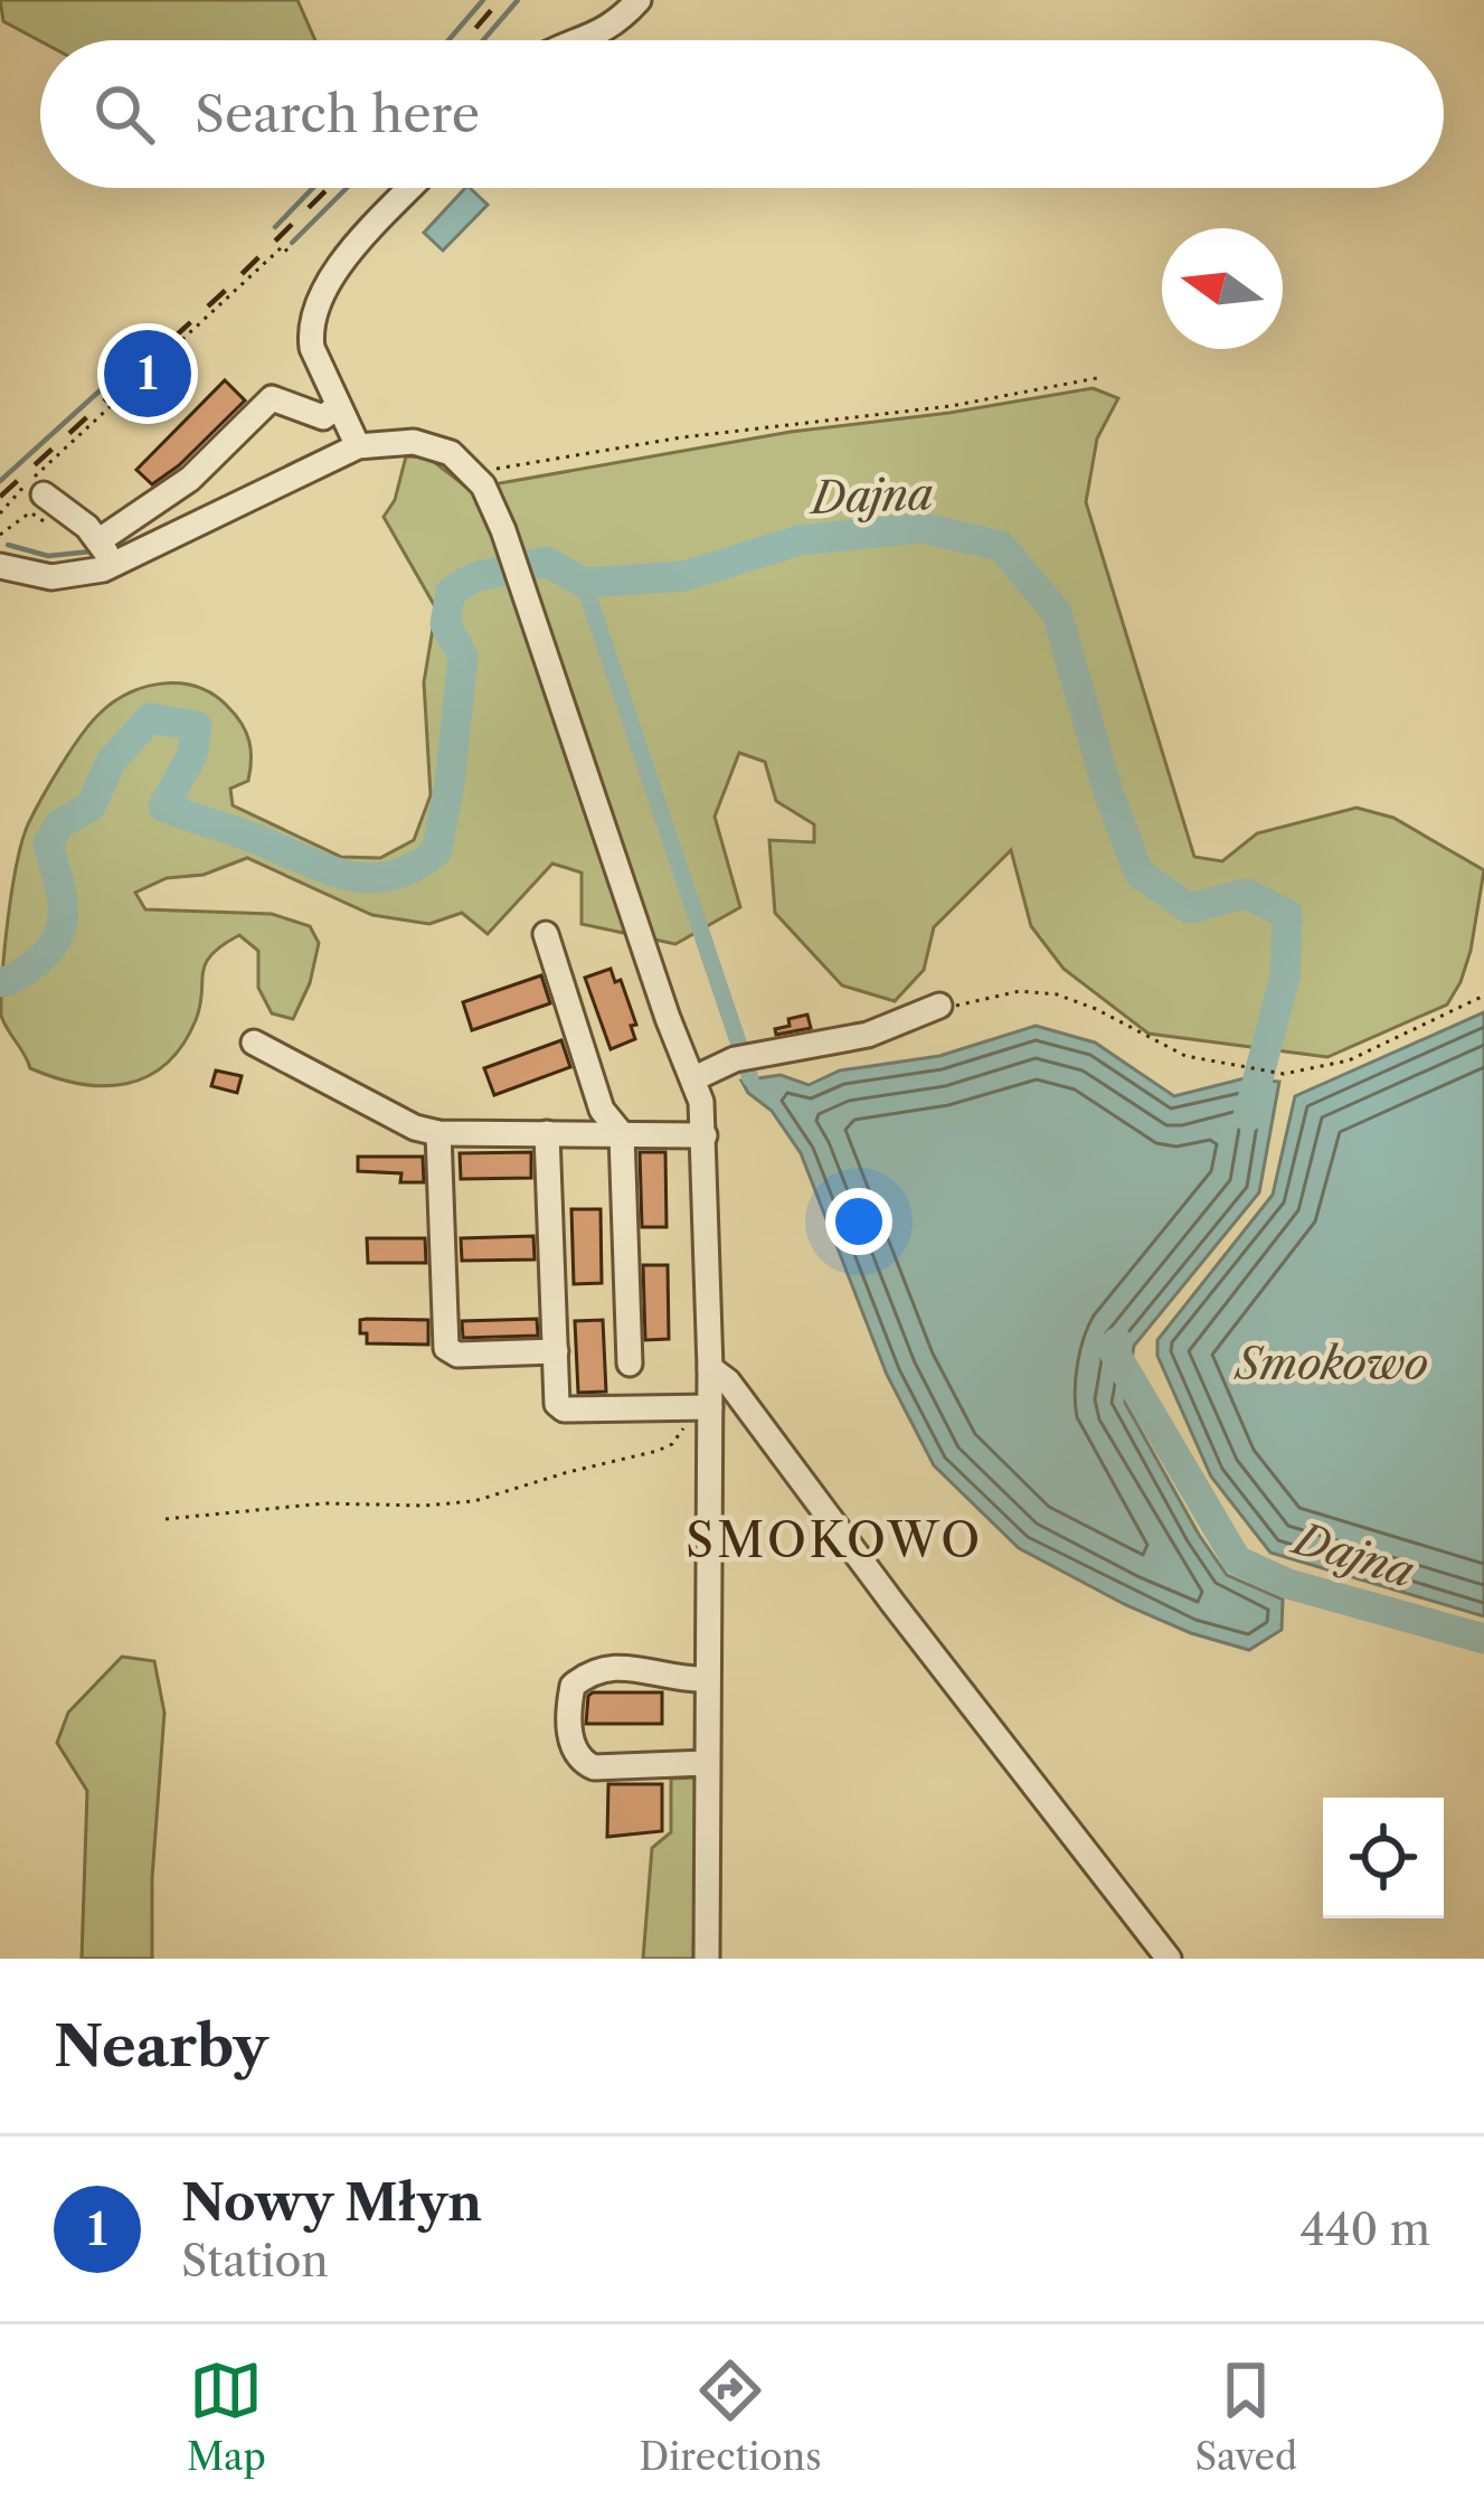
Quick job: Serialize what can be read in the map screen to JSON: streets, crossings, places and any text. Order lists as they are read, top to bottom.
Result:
{
  "districts": ["SMOKOWO"],
  "water": ["Dajna", "Smokowo"],
  "north": "left",
  "page": {
    "search": "Search here",
    "pins": "1",
    "heading": "Nearby",
    "list": [
      {
        "mark": "1",
        "name": "Nowy Młyn",
        "note": "Station",
        "value": "440 m"
      }
    ],
    "nav": ["Map", "Directions", "Saved"]
  }
}
